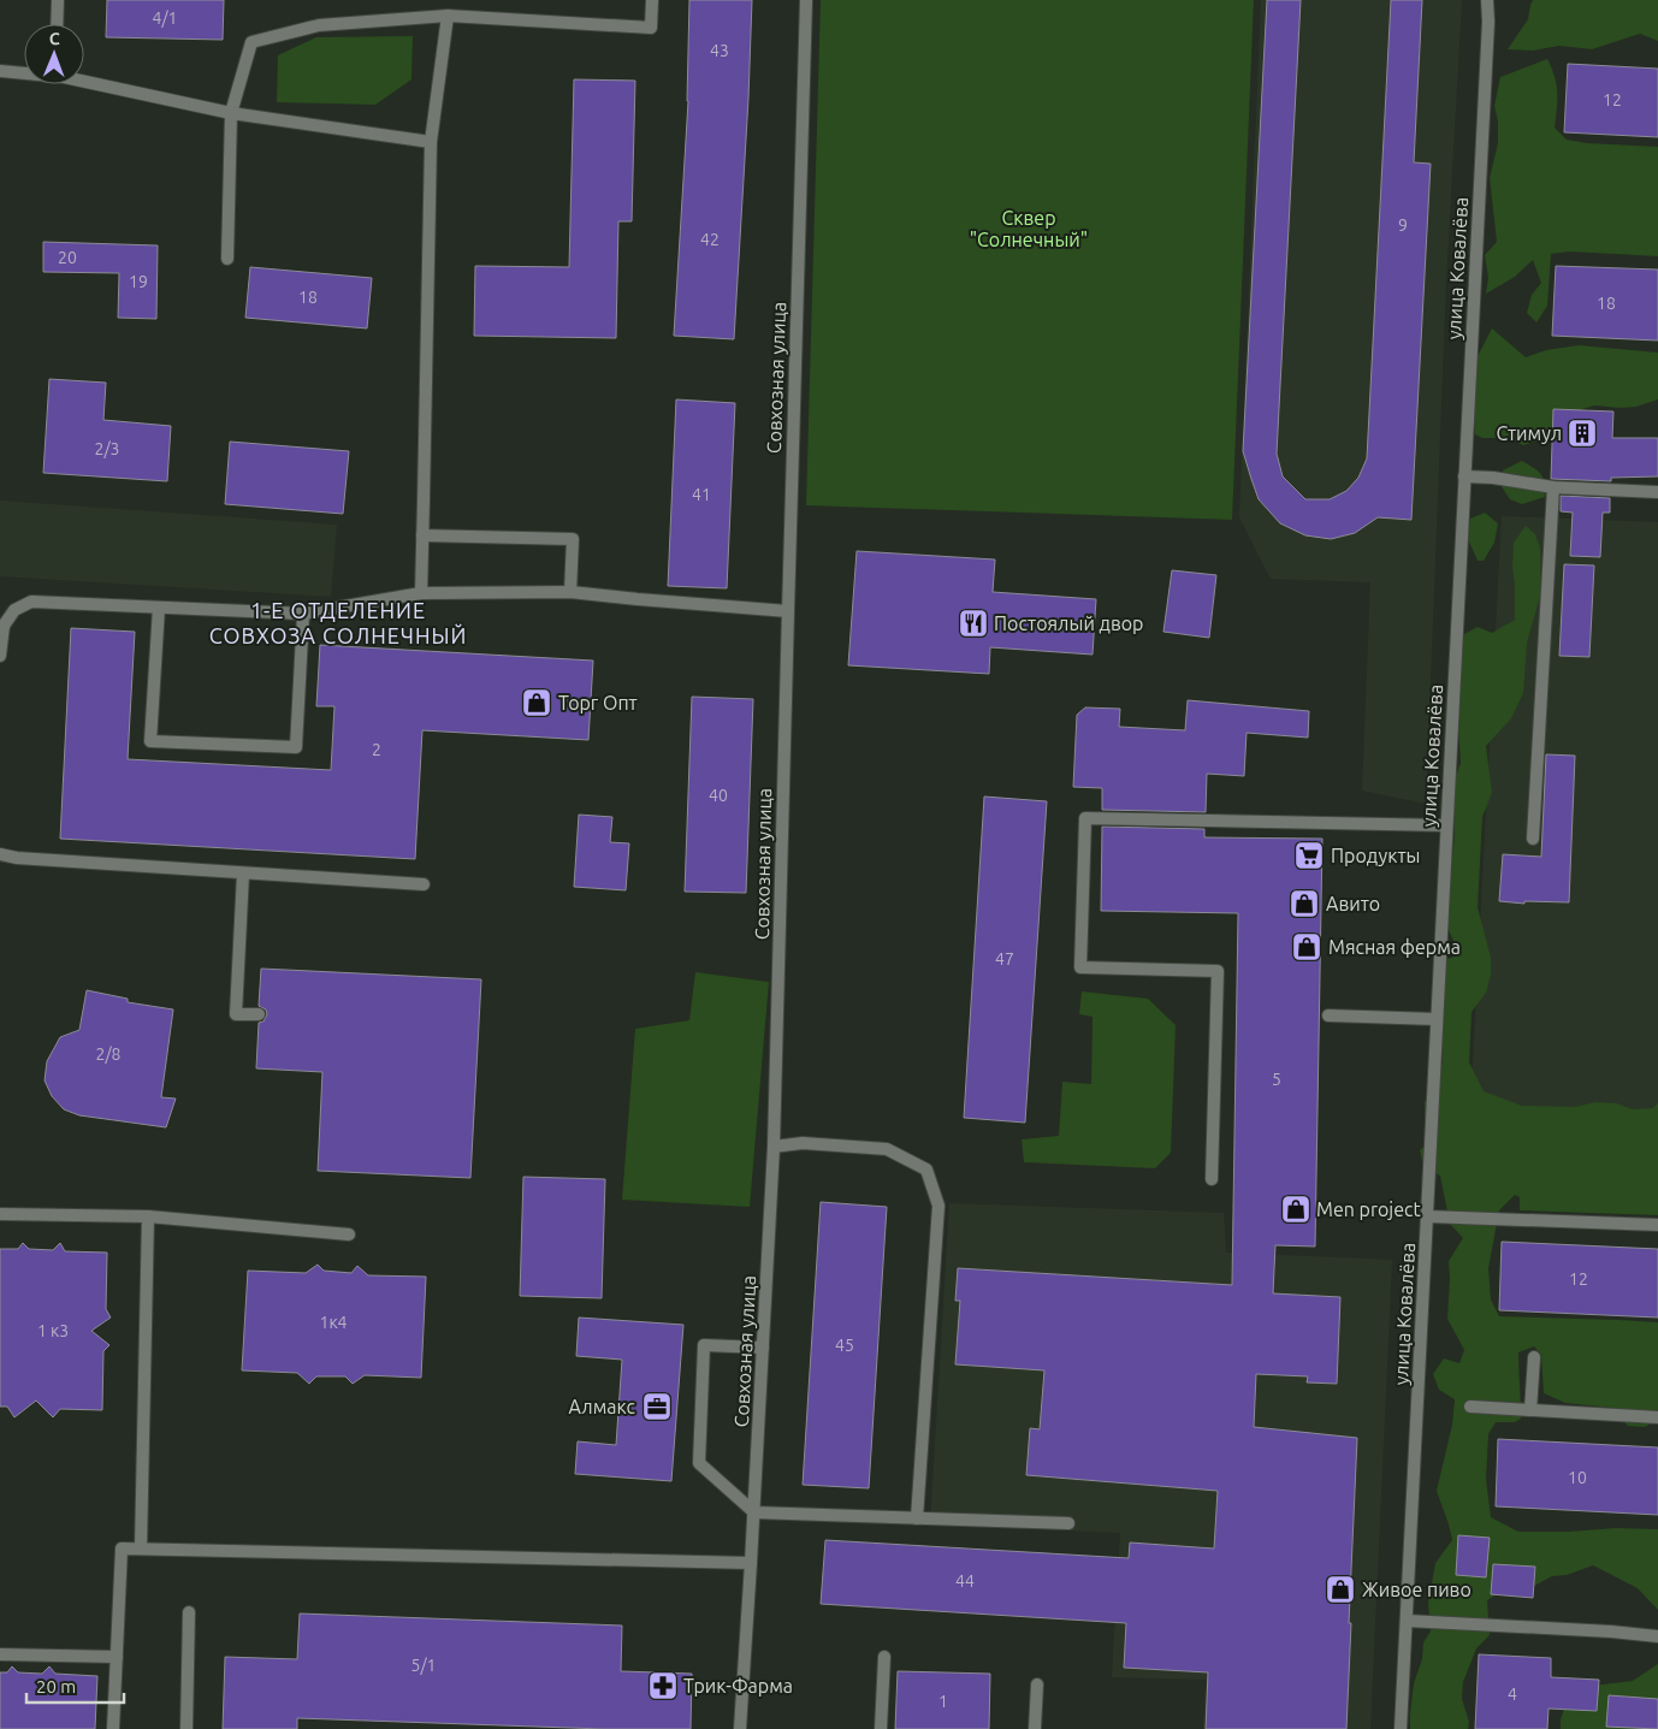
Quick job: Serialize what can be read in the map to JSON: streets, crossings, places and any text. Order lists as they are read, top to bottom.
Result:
{
  "streets": {
    "street": ["улица Ковалёва", "Совхозная улица"]
  },
  "districts": ["1-Е ОТДЕЛЕНИЕ СОВХОЗА СОЛНЕЧНЫЙ"],
  "parks": ["Сквер \"Солнечный\""],
  "places": {
    "building": ["Стимул"],
    "restaurant": ["Постоялый двор"],
    "shop": [
      "Торг Опт",
      "Авито",
      "Мясная ферма",
      "Men project",
      "Живое пиво"
    ],
    "supermarket": ["Продукты"],
    "office": ["Алмакс"],
    "pharmacy": ["Трик-Фарма"]
  },
  "house_numbers": [
    "4/1",
    "43",
    "12",
    "9",
    "42",
    "20",
    "19",
    "18",
    "18",
    "2/3",
    "41",
    "2",
    "40",
    "47",
    "2/8",
    "5",
    "12",
    "1к4",
    "1 к3",
    "45",
    "10",
    "44",
    "5/1",
    "4",
    "1"
  ],
  "scale_bar": "20 m",
  "north": "top"
}
